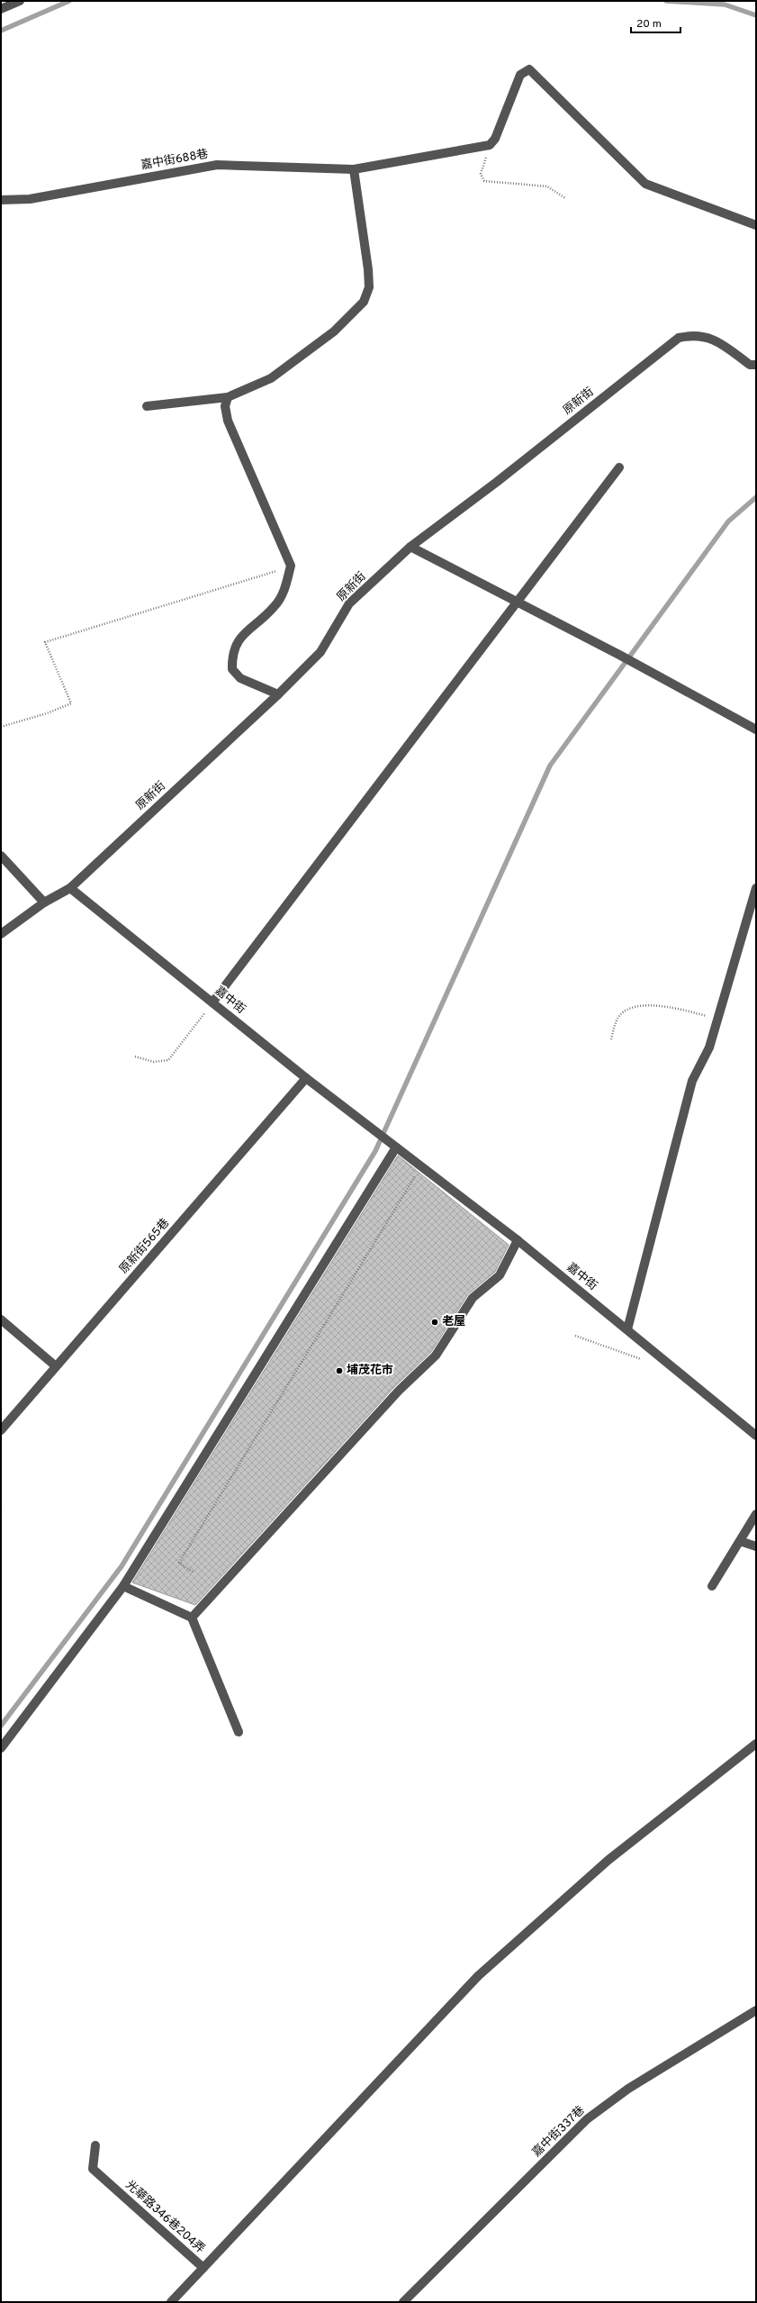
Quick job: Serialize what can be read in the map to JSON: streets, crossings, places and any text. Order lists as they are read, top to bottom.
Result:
{
  "streets": {
    "street": [
      "嘉中街688巷",
      "原新街",
      "嘉中街",
      "原新街565巷",
      "嘉中街337巷",
      "光華路346巷204弄"
    ]
  },
  "crossings": [
    ["原新街", "嘉中街"],
    ["嘉中街", "原新街565巷"]
  ],
  "places": ["老屋", "埔茂花市"],
  "scale_bar": "20 m"
}
